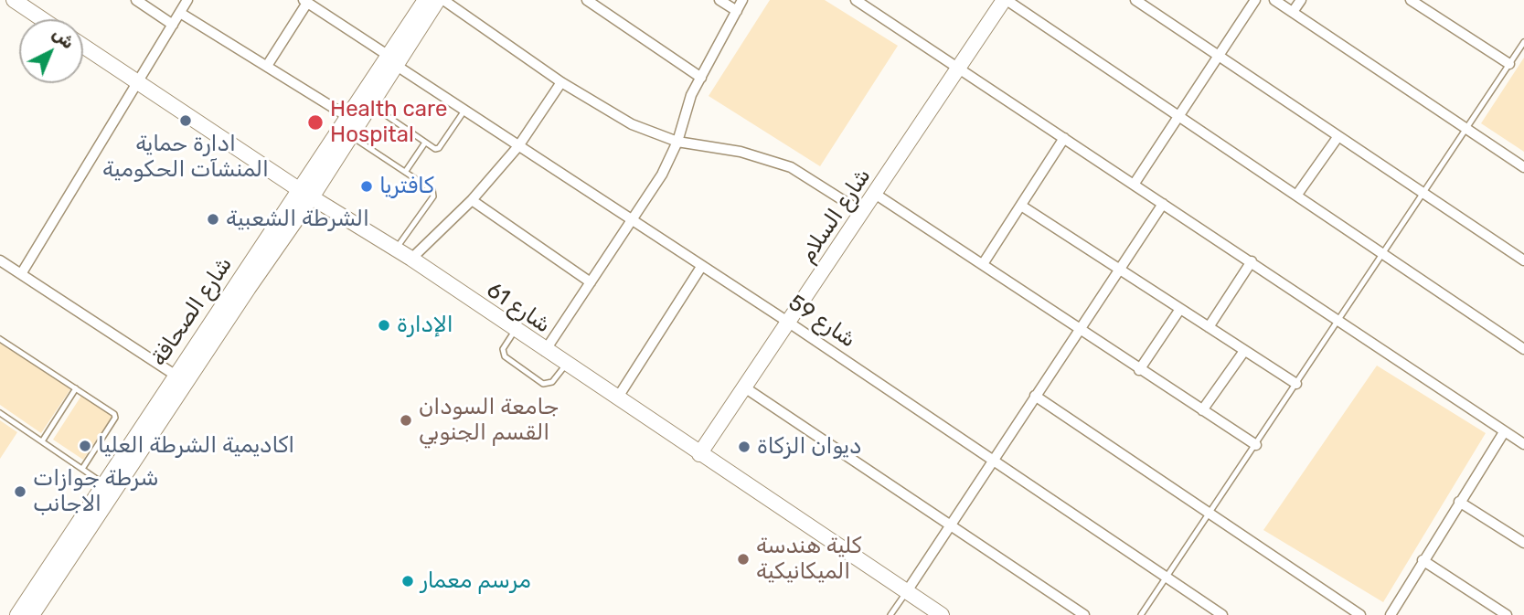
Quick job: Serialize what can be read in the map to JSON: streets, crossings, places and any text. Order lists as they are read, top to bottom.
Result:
{
  "streets": {
    "street": [
      "شارع السلام",
      "شارع 61",
      "شارع الصحافة",
      "شارع 59"
    ]
  },
  "crossings": [
    ["شارع السلام", "شارع 61"],
    ["شارع السلام", "شارع 59"],
    ["شارع 61", "شارع الصحافة"],
    ["شارع الصحافة", "شارع 59"]
  ],
  "places": [
    "ادارة حماية المنشآت الحكومية",
    "Health care Hospital",
    "كافتريا",
    "الشرطة الشعبية",
    "الإدارة",
    "جامعة السودان القسم الجنوبي",
    "اكاديمية الشرطة العليا",
    "ديوان الزكاة",
    "شرطة جوازات الاجانب",
    "كلية هندسة الميكانيكية",
    "مرسم معمار"
  ],
  "north": "top right"
}
